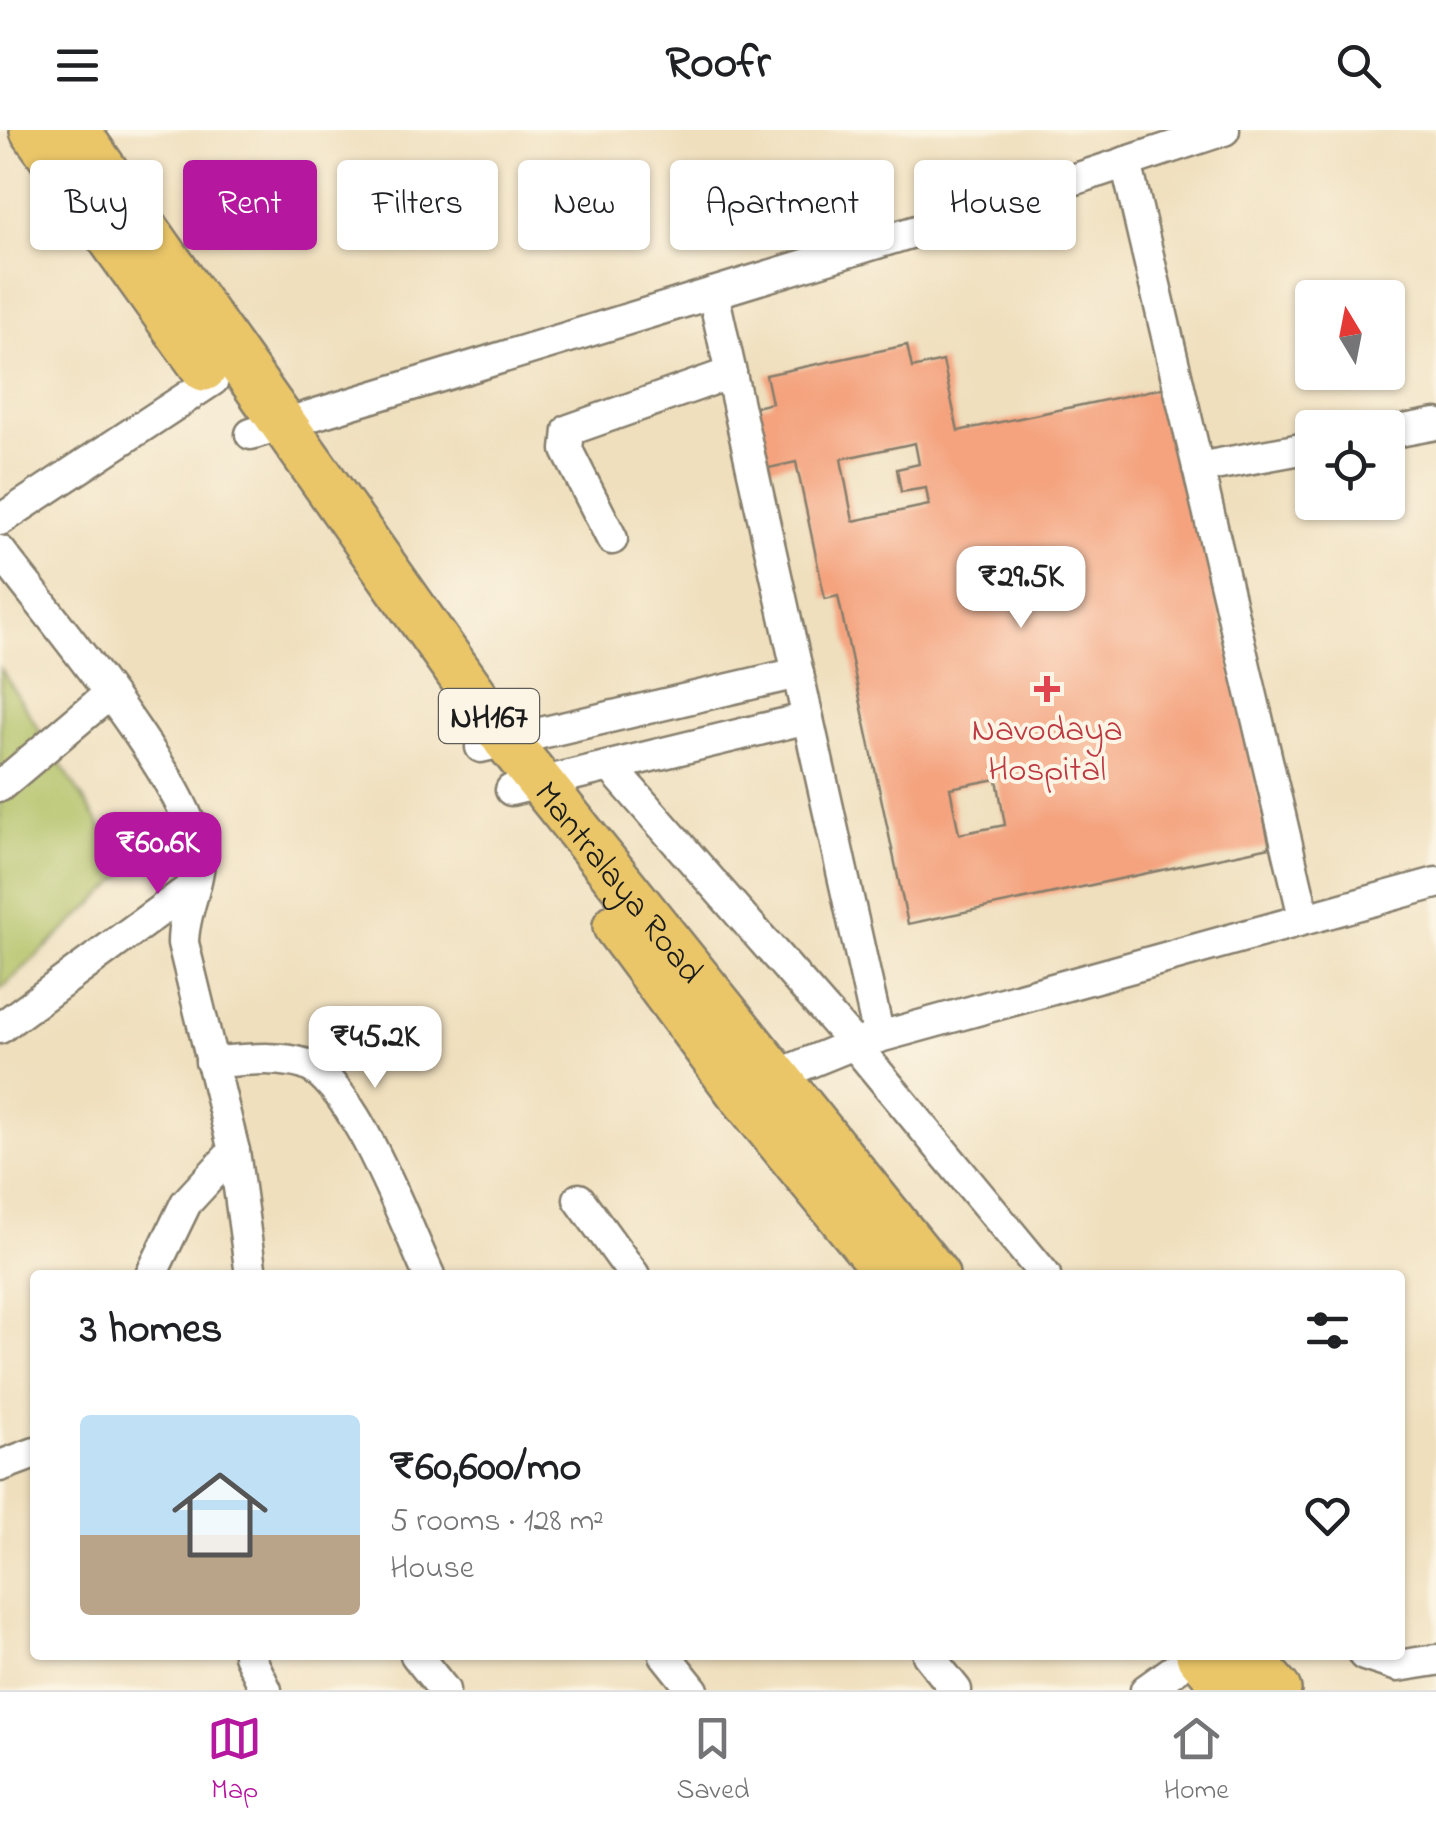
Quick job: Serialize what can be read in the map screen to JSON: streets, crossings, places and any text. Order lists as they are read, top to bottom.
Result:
{
  "streets": {
    "highway": ["NH167", "Mantralaya Road"]
  },
  "places": {
    "health": ["Navodaya Hospital"]
  },
  "north": "top",
  "page": {
    "header": "Roofr",
    "chip": [
      "Buy",
      "Rent",
      "Filters",
      "New",
      "Apartment",
      "House"
    ],
    "price": ["₹29.5K", "₹60.6K", "₹45.2K"],
    "heading": "3 homes",
    "list": [
      {
        "name": "₹60,600/mo",
        "note": "5 rooms · 128 m² · House"
      }
    ],
    "tabs": ["Map", "Saved", "Home"]
  }
}
